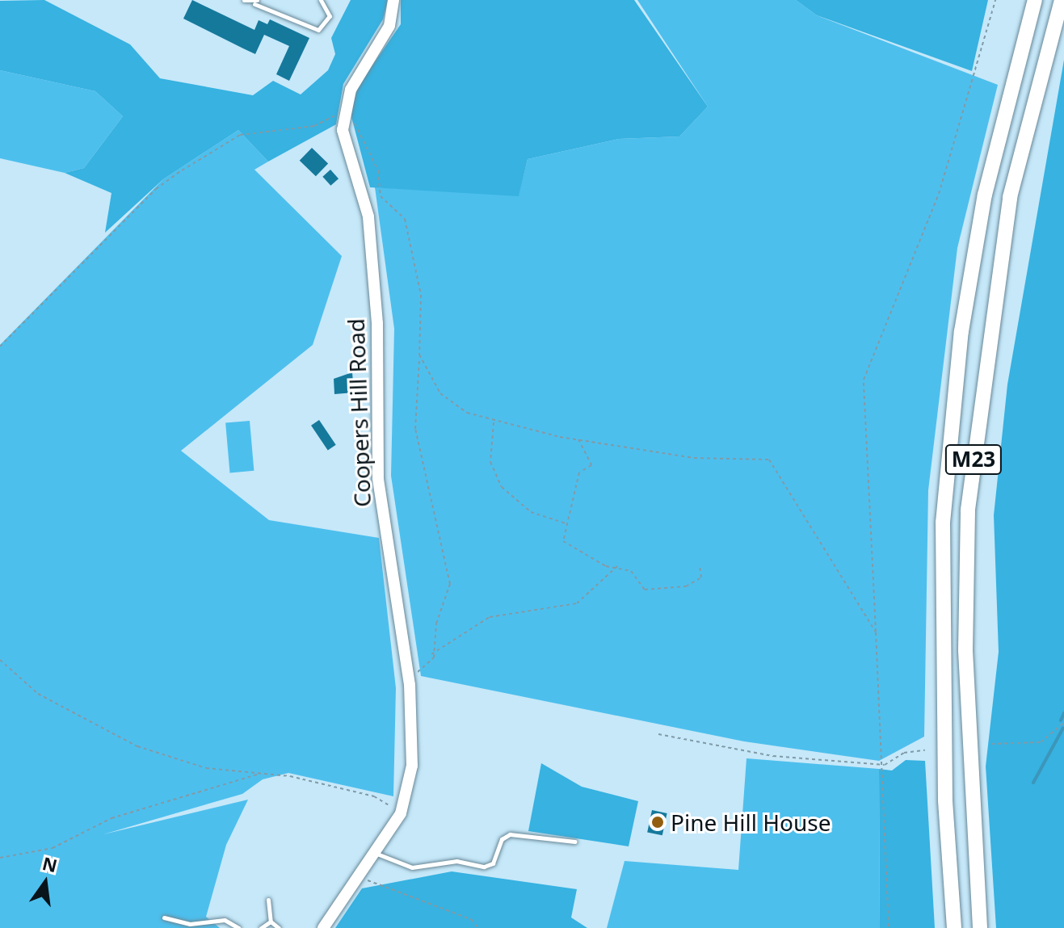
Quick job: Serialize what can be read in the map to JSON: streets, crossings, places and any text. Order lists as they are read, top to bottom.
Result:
{
  "streets": {
    "highway": ["M23"],
    "street": ["Coopers Hill Road"]
  },
  "places": ["Pine Hill House"],
  "north": "top"
}
